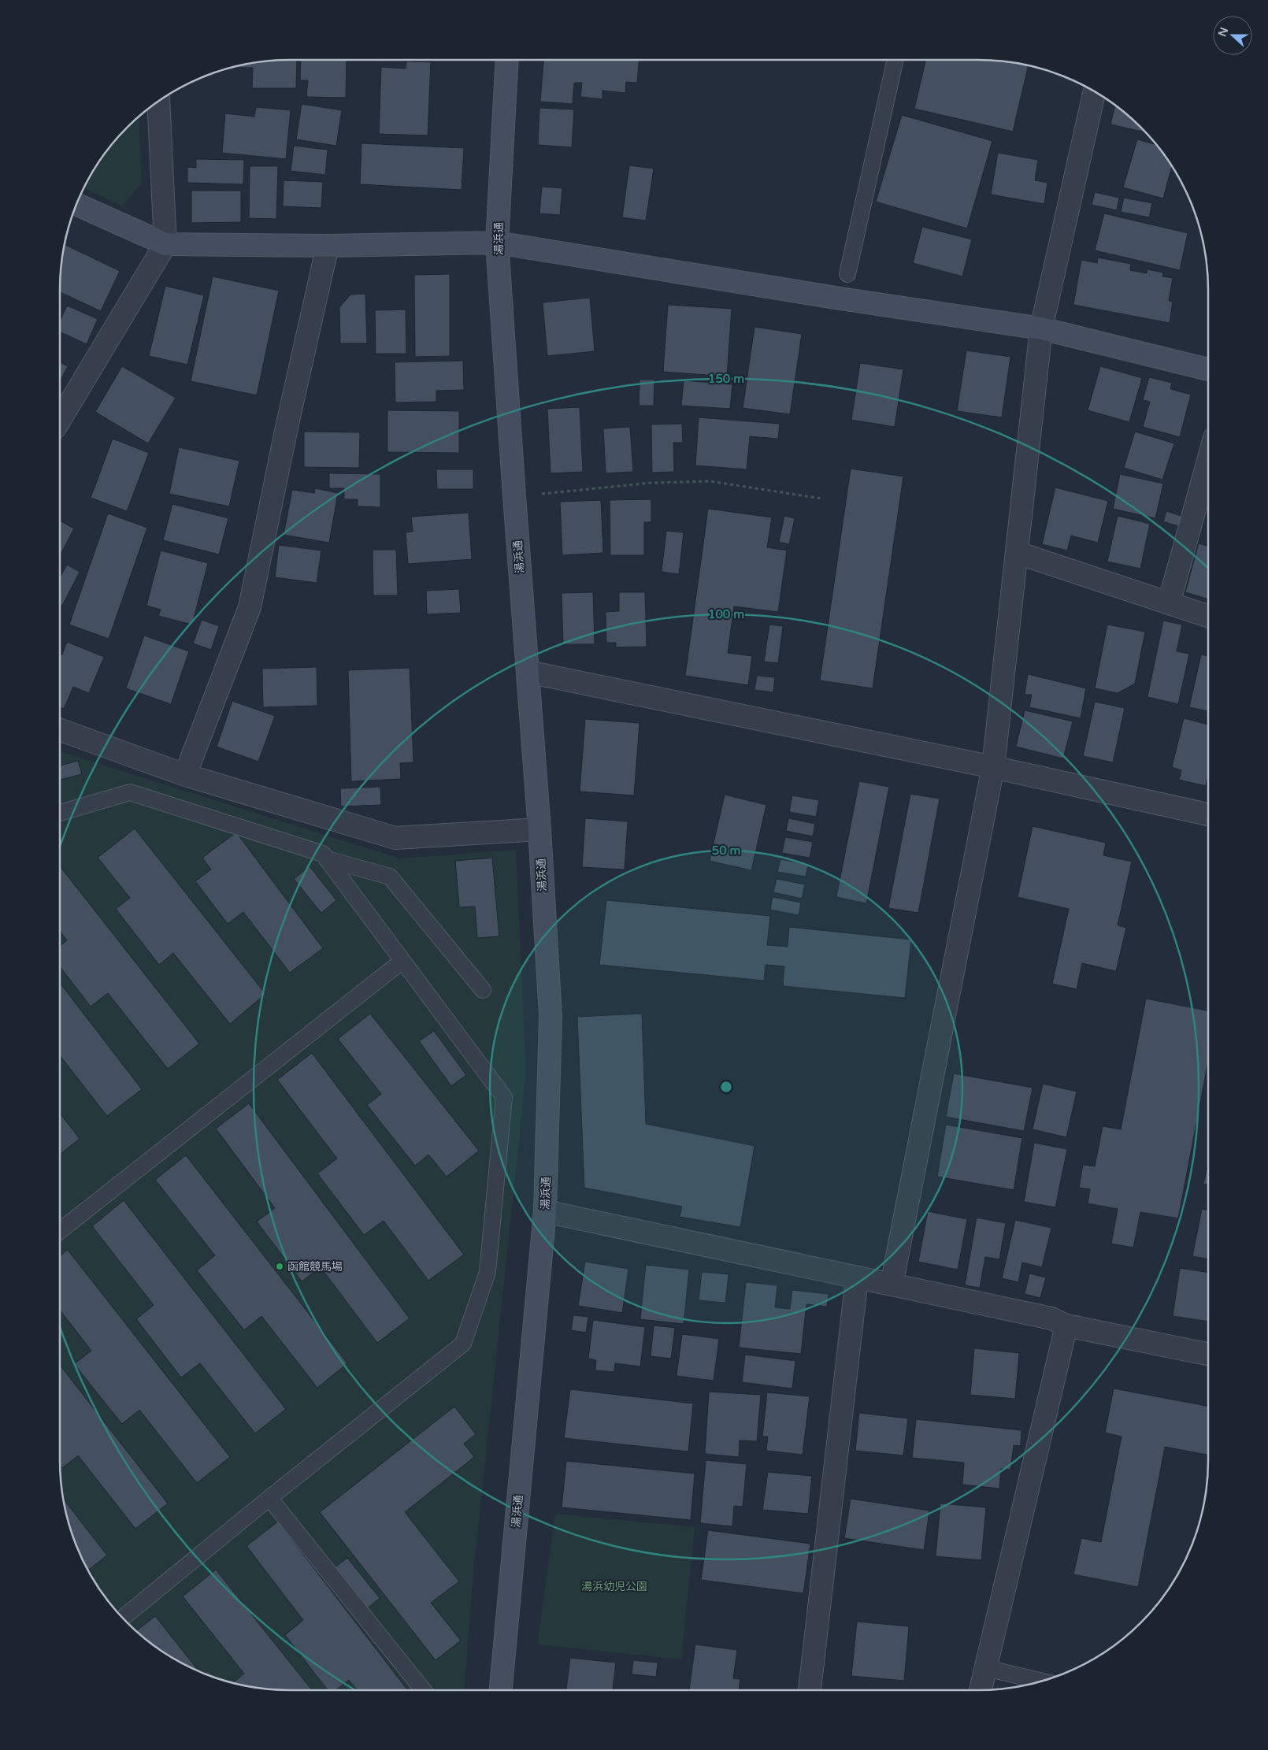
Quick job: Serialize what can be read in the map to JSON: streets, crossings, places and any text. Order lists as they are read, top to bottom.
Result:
{
  "streets": {
    "street": ["湯浜通"]
  },
  "parks": ["湯浜幼児公園"],
  "places": ["函館競馬場"],
  "north": "left",
  "rings": ["150 m", "100 m", "50 m"]
}
